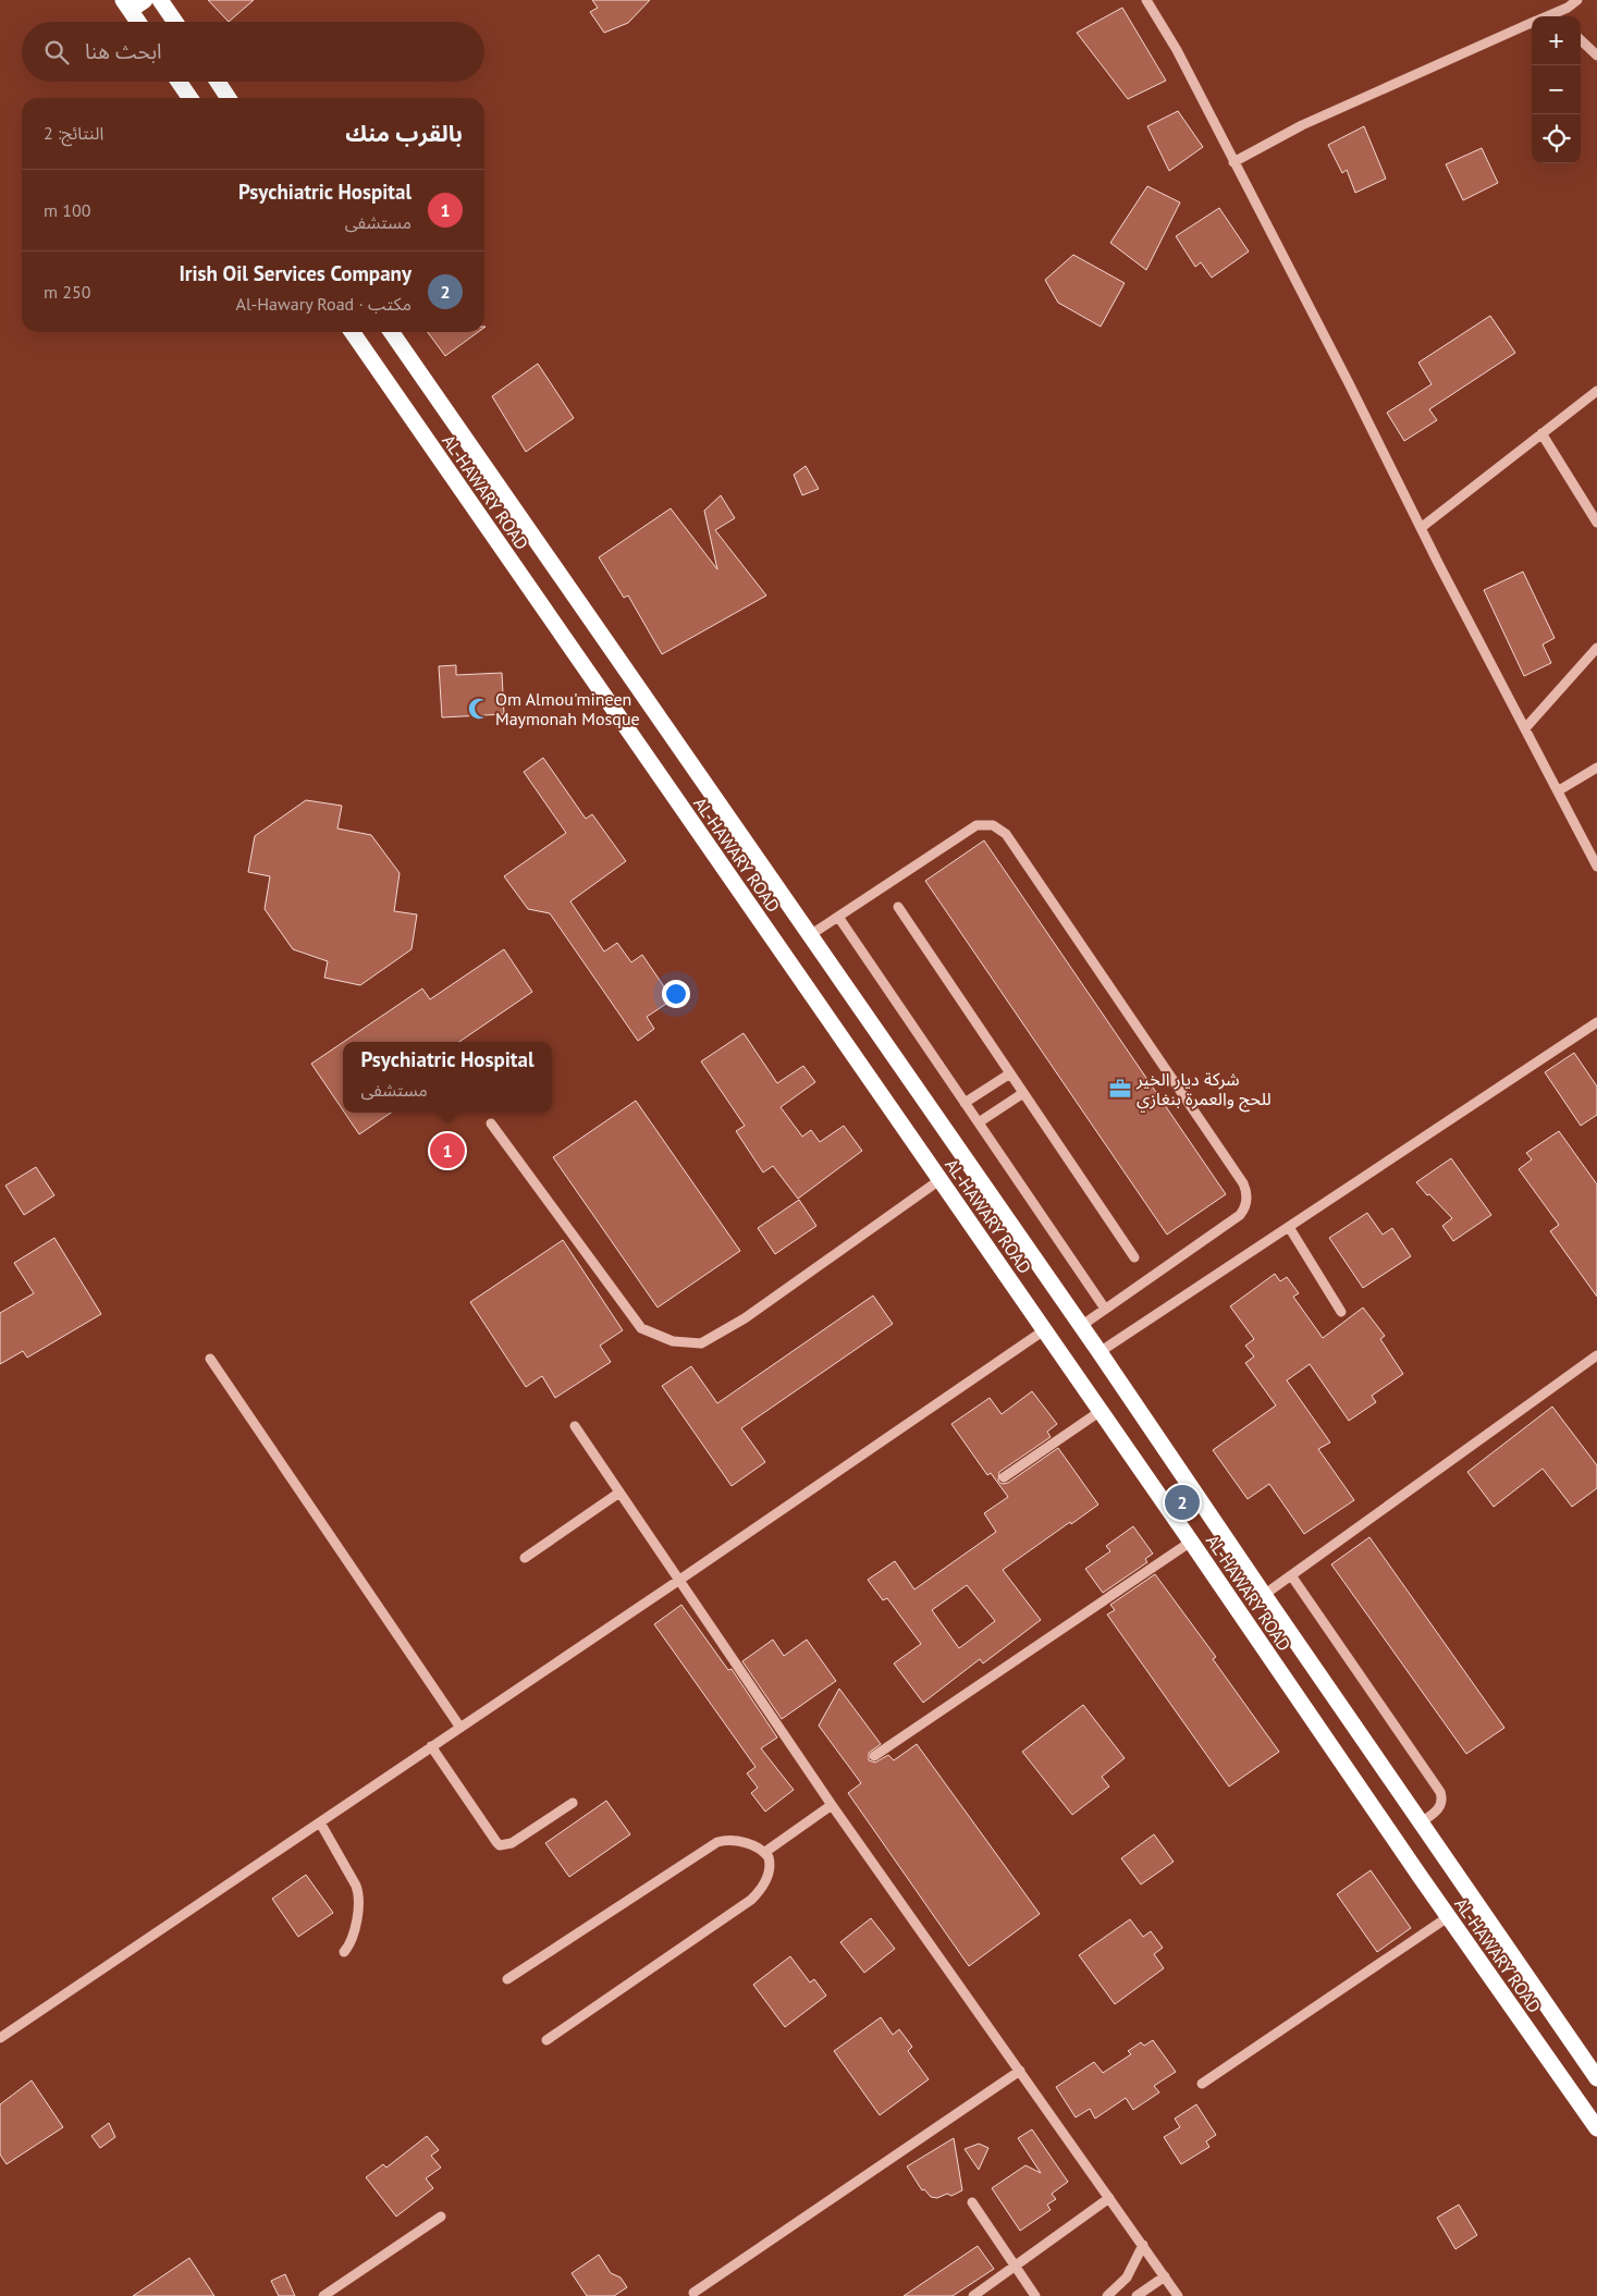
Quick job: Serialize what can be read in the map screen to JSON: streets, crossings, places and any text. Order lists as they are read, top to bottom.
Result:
{
  "streets": {
    "highway": ["AL-HAWARY ROAD"]
  },
  "places": {
    "mosque": ["Om Almou'mineen Maymonah Mosque"],
    "office": ["شركة ديار الخير للحج والعمرة بنغازي"]
  },
  "page": {
    "map_buttons": ["+", "−"],
    "search": "ابحث هنا",
    "heading": ["بالقرب منك", "النتائج: 2"],
    "list": [
      {
        "mark": "1",
        "name": "Psychiatric Hospital",
        "note": "مستشفى",
        "value": "100 m"
      },
      {
        "mark": "2",
        "name": "Irish Oil Services Company",
        "note": "مكتب · Al-Hawary Road",
        "value": "250 m"
      }
    ],
    "popup": ["Psychiatric Hospital", "مستشفى"],
    "pins": ["1", "2"]
  }
}
